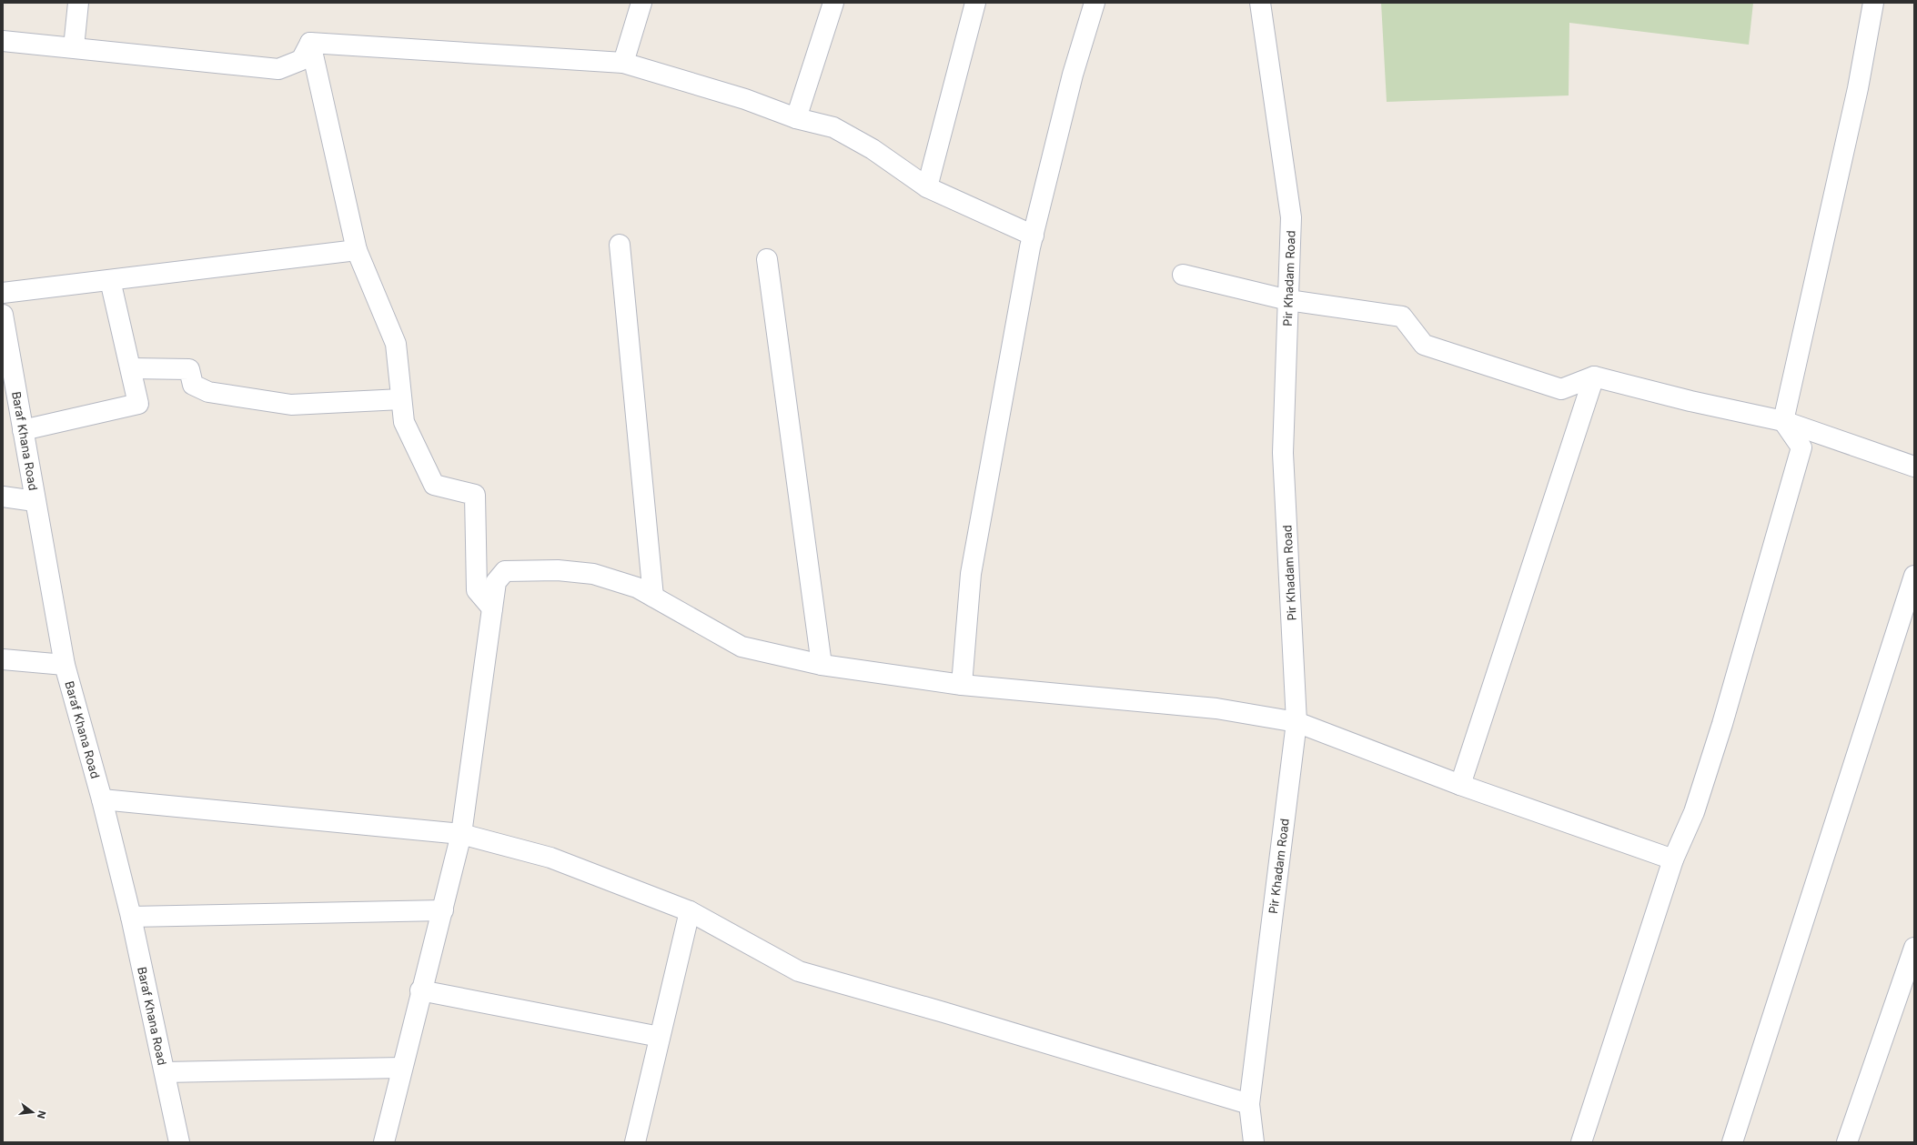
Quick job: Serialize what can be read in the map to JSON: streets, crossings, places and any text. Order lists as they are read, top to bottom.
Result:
{
  "streets": {
    "street": ["Pir Khadam Road", "Baraf Khana Road"]
  },
  "north": "right"
}
